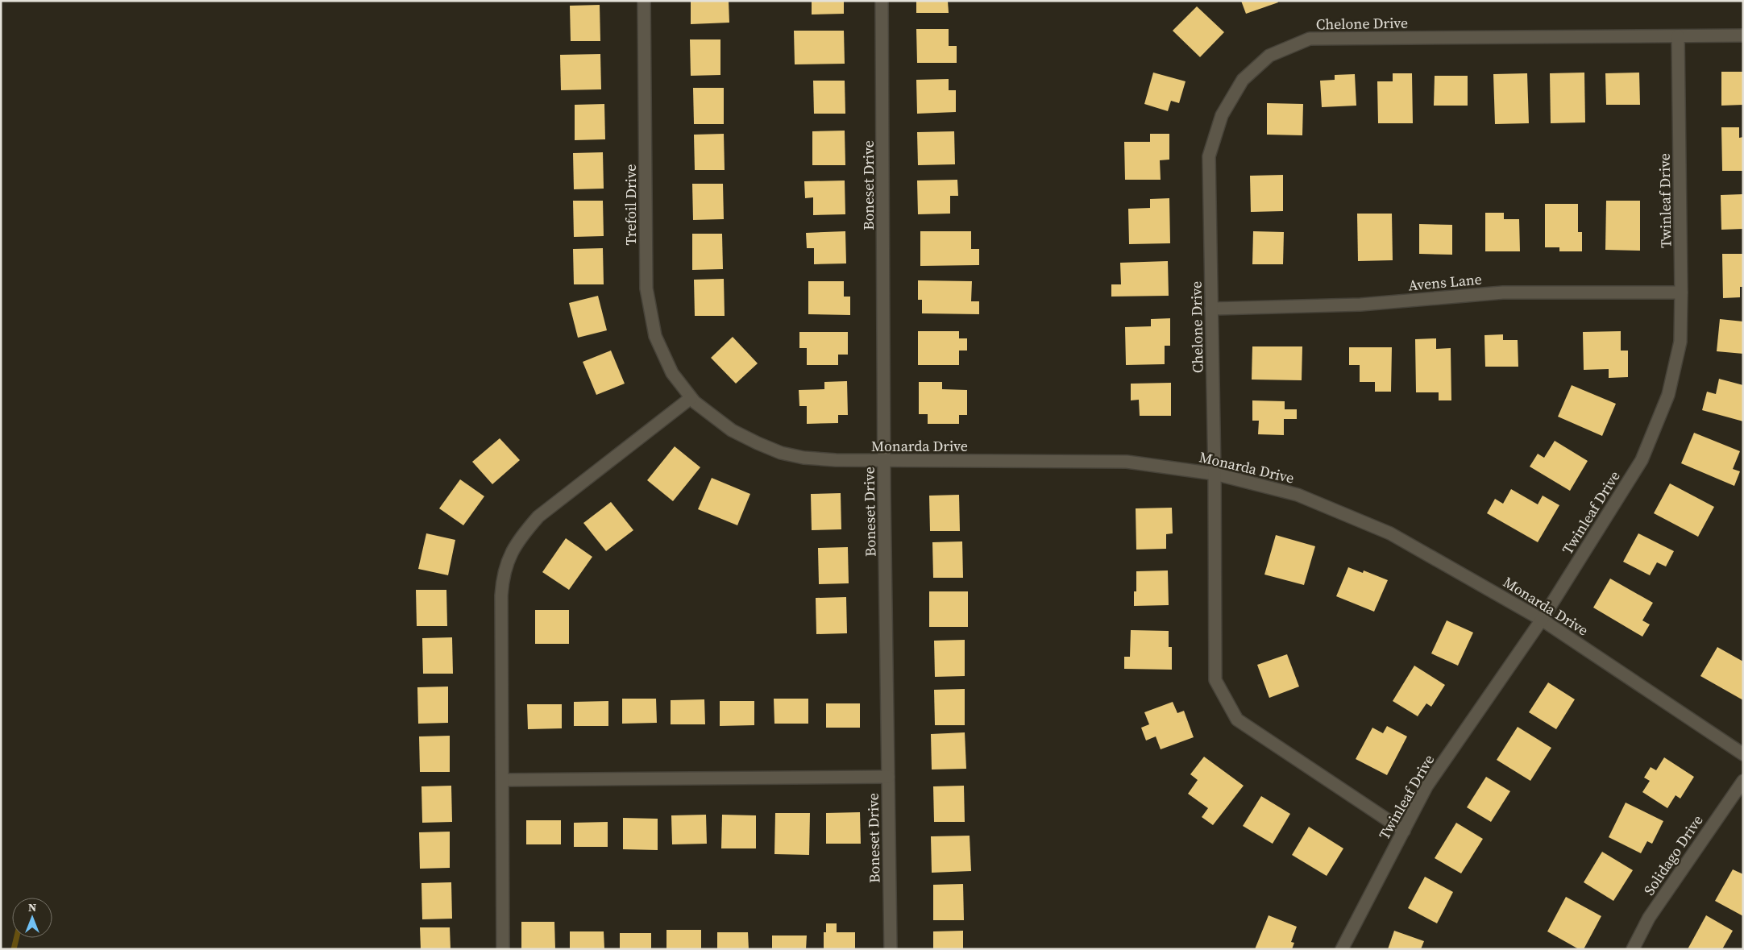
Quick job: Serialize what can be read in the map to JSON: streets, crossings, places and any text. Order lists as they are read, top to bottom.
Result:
{
  "streets": {
    "street": [
      "Chelone Drive",
      "Boneset Drive",
      "Twinleaf Drive",
      "Trefoil Drive",
      "Avens Lane",
      "Monarda Drive",
      "Solidago Drive"
    ]
  },
  "crossings": [
    ["Chelone Drive", "Twinleaf Drive"],
    ["Chelone Drive", "Avens Lane"],
    ["Chelone Drive", "Monarda Drive"],
    ["Boneset Drive", "Monarda Drive"],
    ["Twinleaf Drive", "Avens Lane"],
    ["Twinleaf Drive", "Monarda Drive"],
    ["Trefoil Drive", "Monarda Drive"]
  ],
  "north": "top"
}
